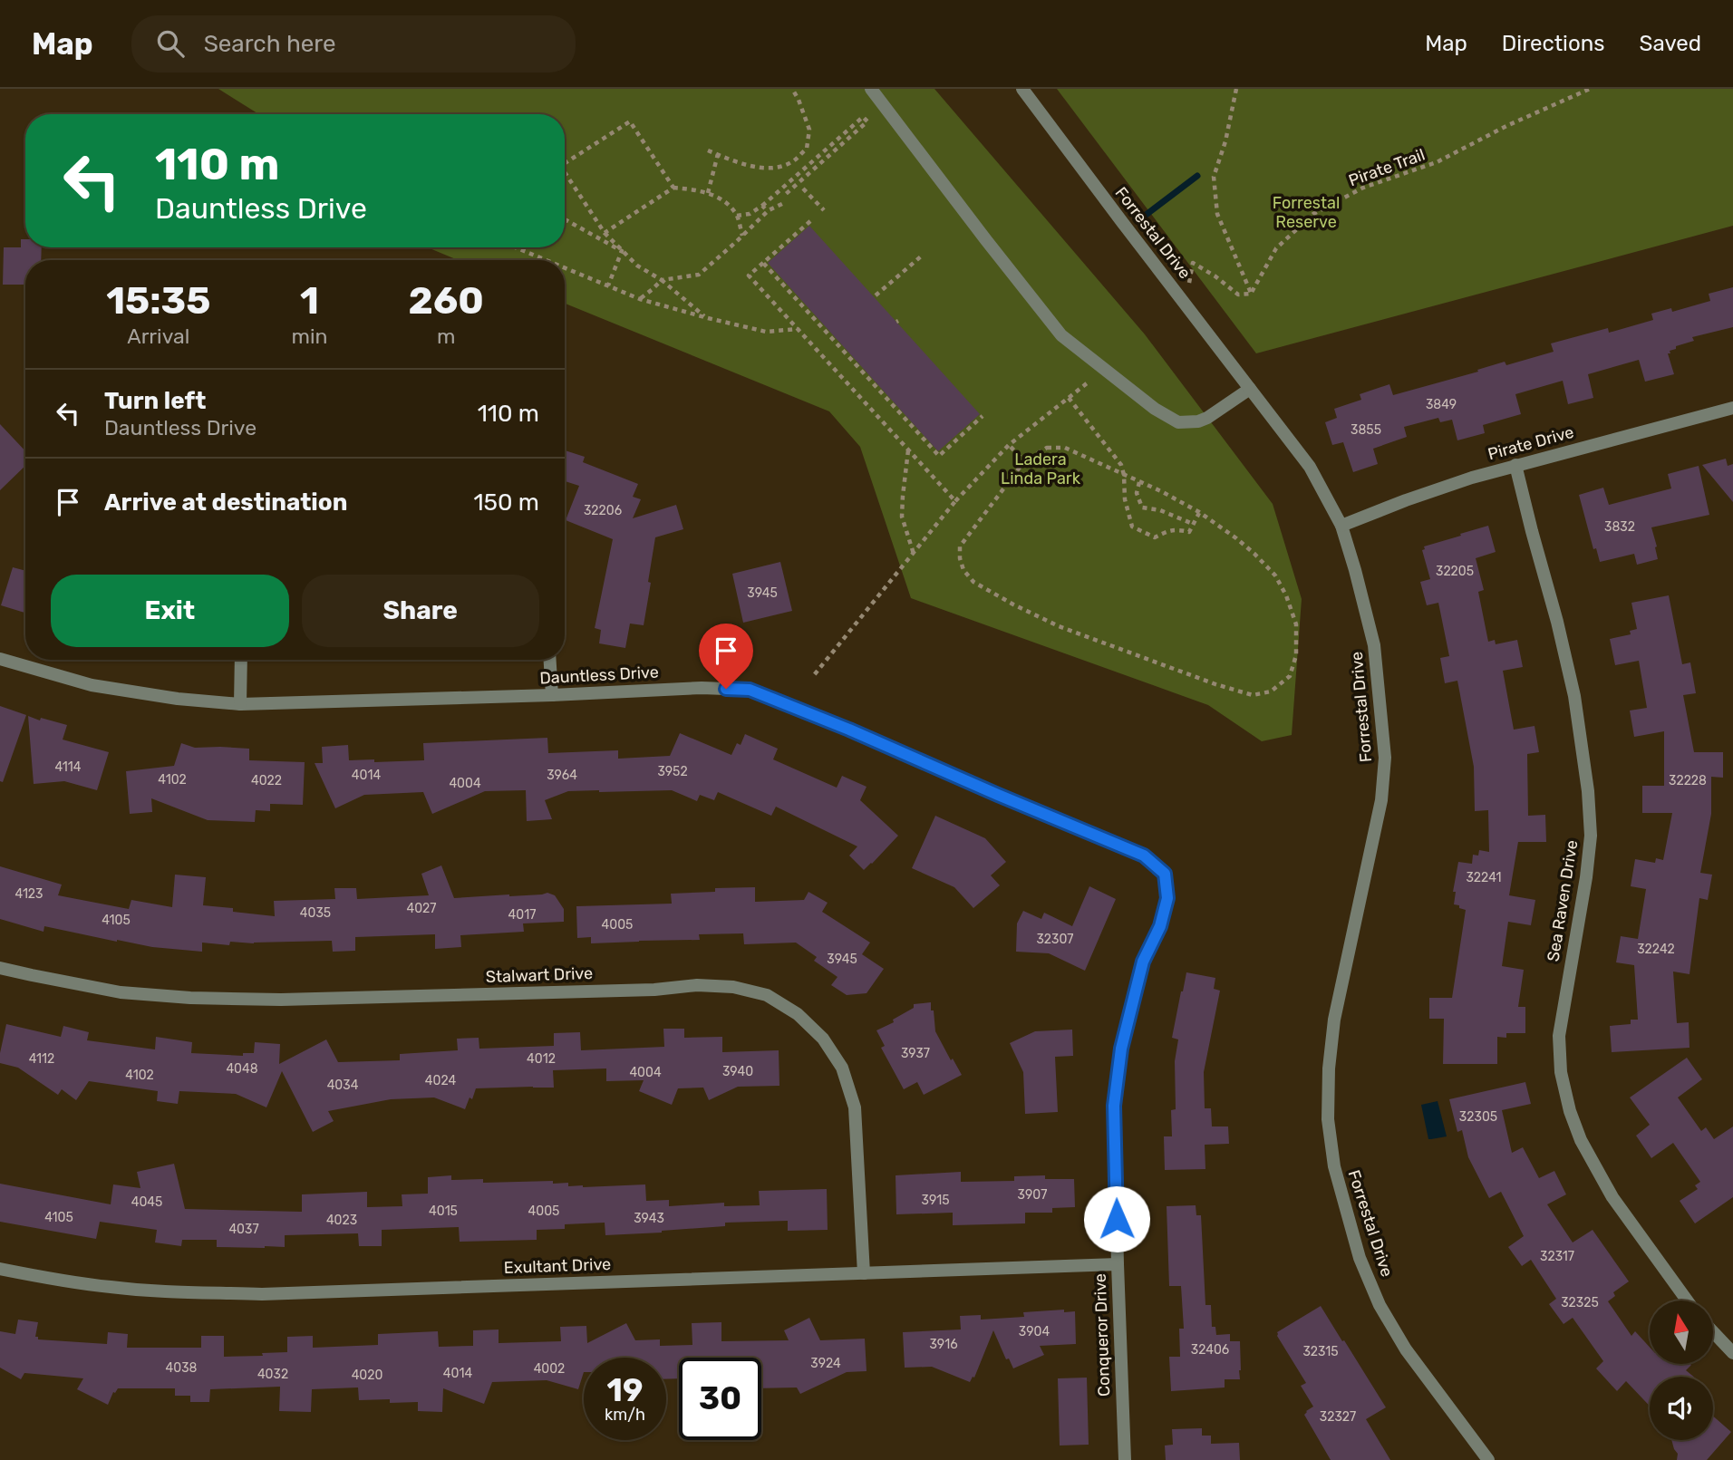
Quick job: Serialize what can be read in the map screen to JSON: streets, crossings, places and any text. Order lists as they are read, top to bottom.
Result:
{
  "streets": {
    "street": [
      "Forrestal Drive",
      "Pirate Drive",
      "Dauntless Drive",
      "Sea Raven Drive",
      "Stalwart Drive",
      "Exultant Drive",
      "Conqueror Drive"
    ],
    "path": ["Pirate Trail"]
  },
  "crossings": [
    ["Forrestal Drive", "Pirate Drive"],
    ["Pirate Drive", "Sea Raven Drive"],
    ["Dauntless Drive", "Conqueror Drive"],
    ["Stalwart Drive", "Exultant Drive"],
    ["Exultant Drive", "Conqueror Drive"]
  ],
  "parks": ["Forrestal Reserve", "Ladera Linda Park"],
  "house_numbers": [
    "3849",
    "3855",
    "32206",
    "3832",
    "32205",
    "3945",
    "4114",
    "3952",
    "4014",
    "3964",
    "4102",
    "4022",
    "32228",
    "4004",
    "32241",
    "4123",
    "4027",
    "4035",
    "4017",
    "4105",
    "4005",
    "32307",
    "32242",
    "3945",
    "3937",
    "4112",
    "4012",
    "4048",
    "3940",
    "4004",
    "4102",
    "4024",
    "4034",
    "32305",
    "3907",
    "3915",
    "4045",
    "4015",
    "4005",
    "4105",
    "3943",
    "4023",
    "4037",
    "32317",
    "32325",
    "3904",
    "3916",
    "32406",
    "32315",
    "3924",
    "4038",
    "4002",
    "4014",
    "4032",
    "4020",
    "32327"
  ],
  "north": "top",
  "page": {
    "header": "Map",
    "search": "Search here",
    "nav": ["Map", "Directions", "Saved"],
    "turn": ["110 m", "Dauntless Drive"],
    "eta": [
      "15:35",
      "Arrival",
      "1",
      "min",
      "260",
      "m"
    ],
    "list": [
      {
        "name": "Turn left",
        "note": "Dauntless Drive",
        "value": "110 m"
      },
      {
        "name": "Arrive at destination",
        "value": "150 m"
      }
    ],
    "buttons": ["Exit", "Share"],
    "speed": "19 km/h",
    "limit": "30"
  }
}
